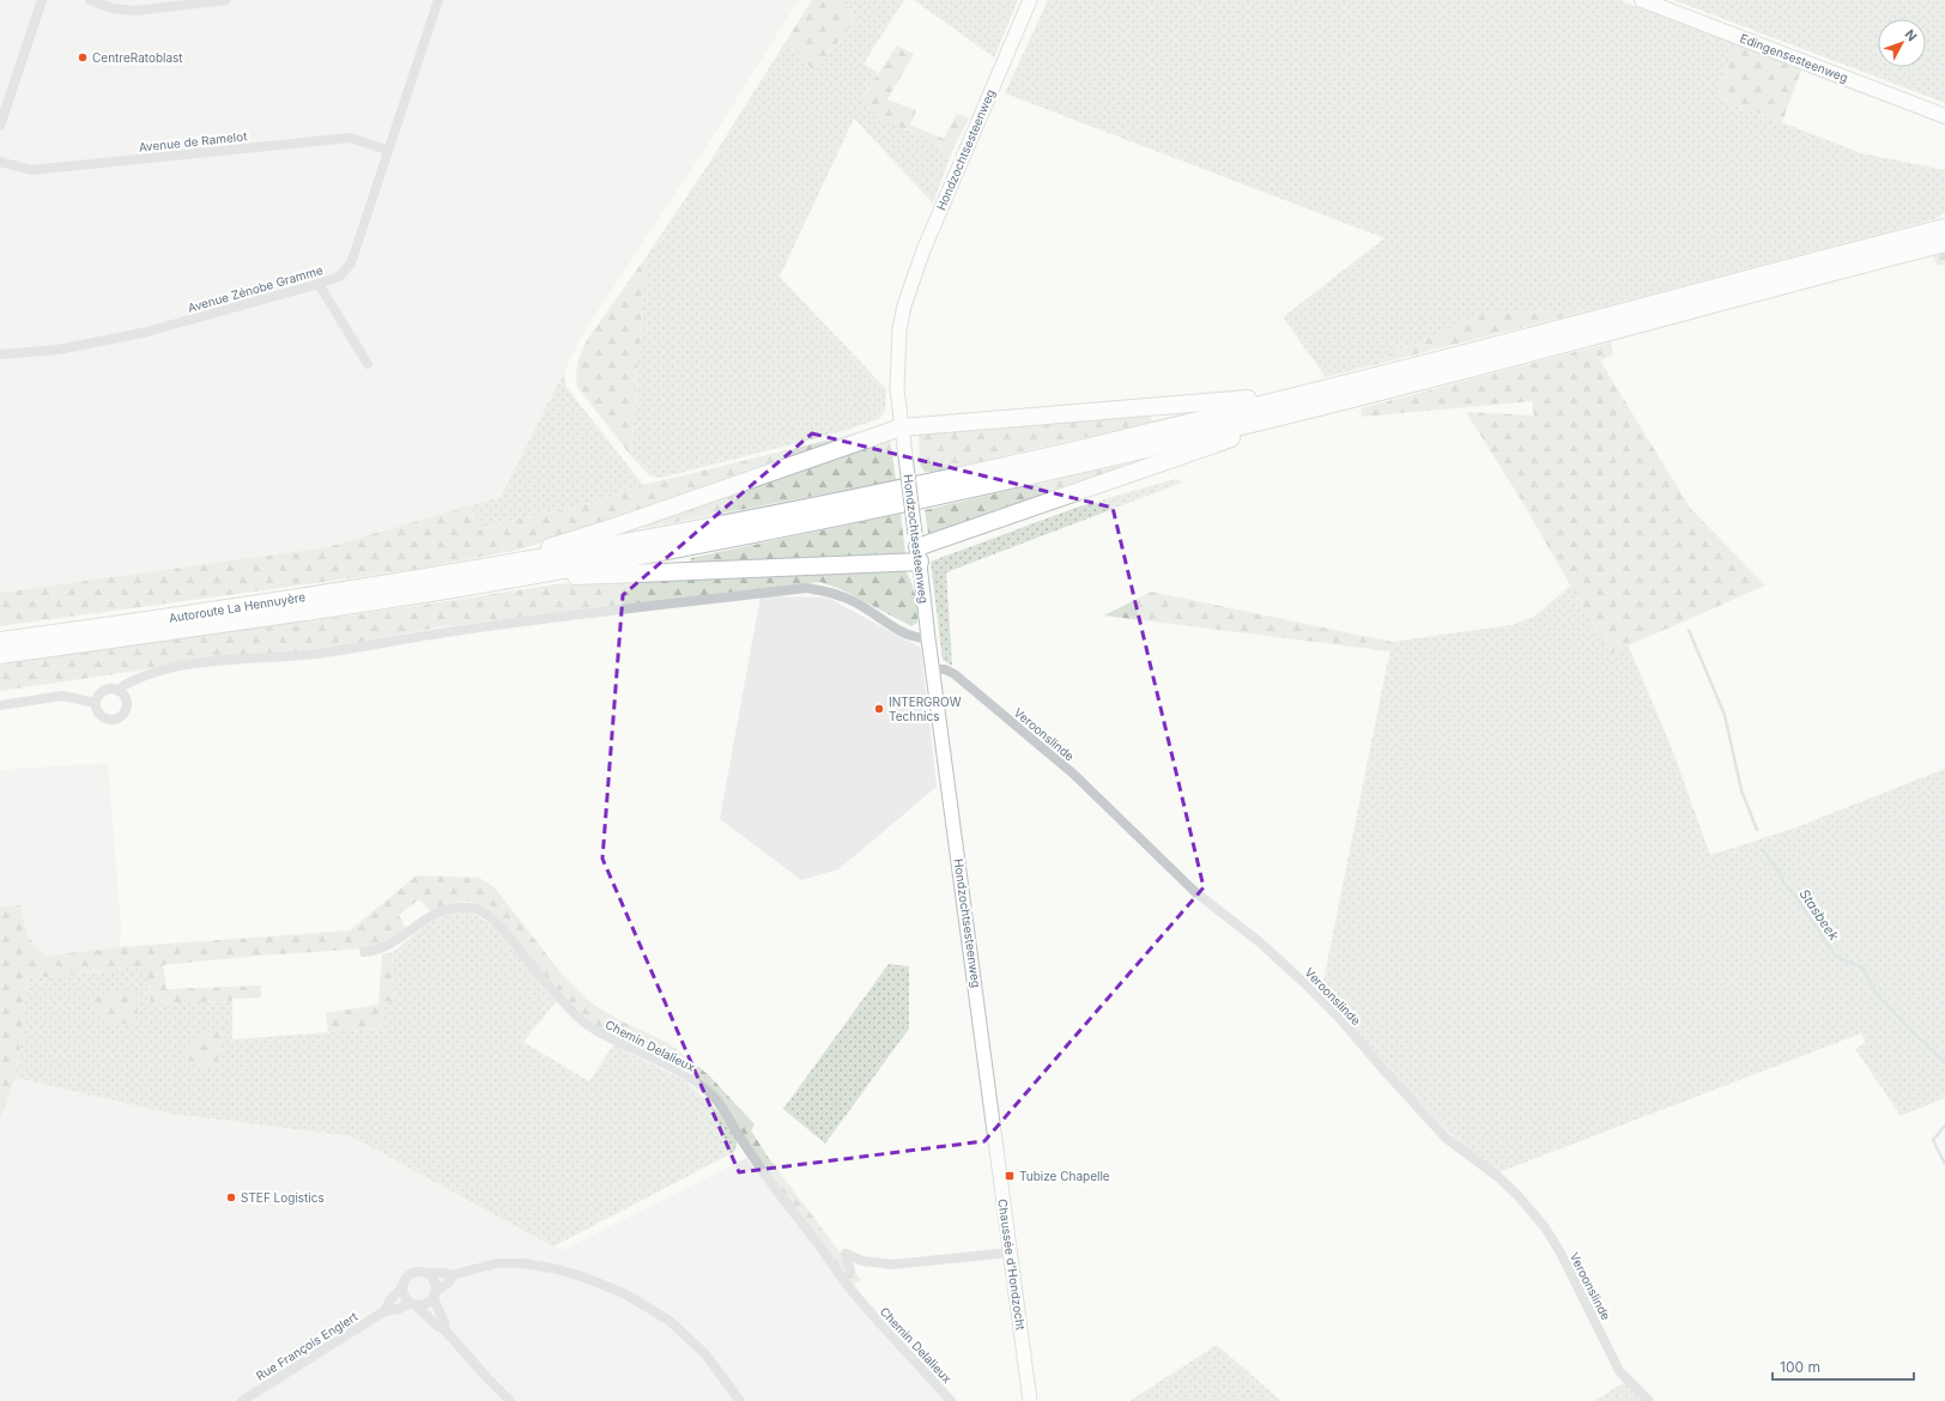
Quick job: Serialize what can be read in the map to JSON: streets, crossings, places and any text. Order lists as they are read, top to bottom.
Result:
{
  "streets": {
    "highway": ["Autoroute La Hennuyère"],
    "main road": ["Edingensesteenweg", "Hondzochtsesteenweg", "Chaussée d'Hondzocht"],
    "street": [
      "Avenue de Ramelot",
      "Avenue Zénobe Gramme",
      "Veroonslinde",
      "Chemin Delalieux",
      "Rue François Englert"
    ]
  },
  "crossings": [
    ["Avenue de Ramelot", "Avenue Zénobe Gramme"],
    ["Hondzochtsesteenweg", "Veroonslinde"],
    ["Hondzochtsesteenweg", "Chaussée d'Hondzocht"]
  ],
  "water": ["Stasbeek"],
  "places": {
    "other": ["CentreRatoblast", "INTERGROW Technics", "STEF Logistics"],
    "transit": ["Tubize Chapelle"]
  },
  "scale_bar": "100 m",
  "north": "top right"
}
